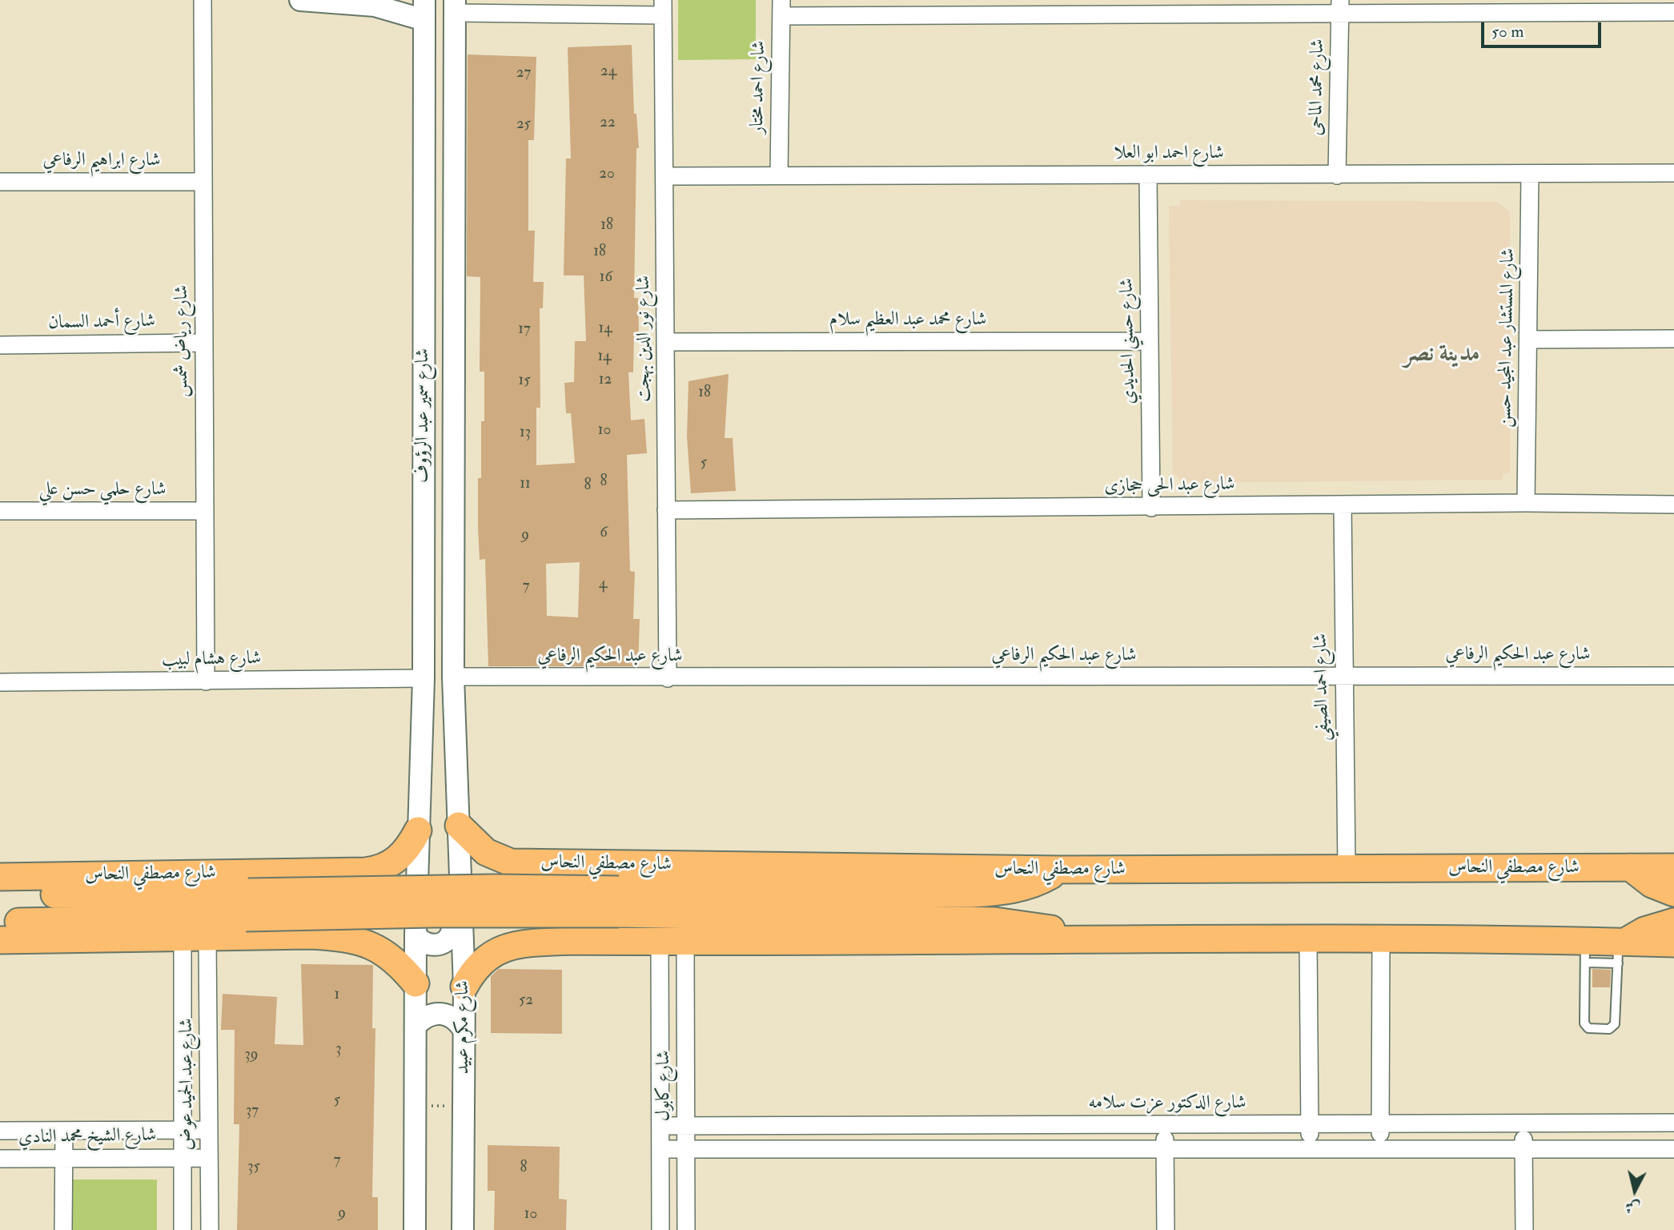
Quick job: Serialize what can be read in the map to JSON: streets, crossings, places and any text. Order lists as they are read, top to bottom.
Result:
{
  "streets": {
    "main road": ["شارع مصطفي النحاس"],
    "street": [
      "شارع احمد مختار",
      "شارع محمد الماحى",
      "شارع احمد ابو العلا",
      "شارع ابراهيم الرفاعي",
      "شارع محمد عبد العظيم سلام",
      "شارع أحمد السمان",
      "شارع المستشار عبد المجيد حسن",
      "شارع نور الدين بهجت",
      "شارع رياض شمس",
      "شارع حسني الحديدي",
      "شارع سمير عبد الرؤوف",
      "شارع عبد الحى حجازى",
      "شارع حلمي حسن علي",
      "شارع عبد الحكيم الرفاعي",
      "شارع هشام لبيب",
      "شارع احمد الصيفي",
      "شارع مكرم عبيد",
      "شارع عبد الحميد عوض",
      "شارع كابول",
      "شارع الدكتور عزت سلامه",
      "شارع الشيخ محمد النادي"
    ]
  },
  "crossings": [
    ["شارع احمد مختار", "شارع احمد ابو العلا"],
    ["شارع محمد الماحى", "شارع احمد ابو العلا"],
    ["شارع احمد ابو العلا", "شارع المستشار عبد المجيد حسن"],
    ["شارع احمد ابو العلا", "شارع نور الدين بهجت"],
    ["شارع احمد ابو العلا", "شارع حسني الحديدي"],
    ["شارع ابراهيم الرفاعي", "شارع رياض شمس"],
    ["شارع محمد عبد العظيم سلام", "شارع نور الدين بهجت"],
    ["شارع محمد عبد العظيم سلام", "شارع حسني الحديدي"],
    ["شارع أحمد السمان", "شارع رياض شمس"],
    ["شارع المستشار عبد المجيد حسن", "شارع عبد الحى حجازى"],
    ["شارع نور الدين بهجت", "شارع عبد الحى حجازى"],
    ["شارع نور الدين بهجت", "شارع عبد الحكيم الرفاعي"],
    ["شارع رياض شمس", "شارع حلمي حسن علي"],
    ["شارع رياض شمس", "شارع هشام لبيب"],
    ["شارع حسني الحديدي", "شارع عبد الحى حجازى"],
    ["شارع سمير عبد الرؤوف", "شارع عبد الحكيم الرفاعي"],
    ["شارع سمير عبد الرؤوف", "شارع هشام لبيب"],
    ["شارع سمير عبد الرؤوف", "شارع مصطفي النحاس"],
    ["شارع سمير عبد الرؤوف", "شارع مكرم عبيد"],
    ["شارع عبد الحى حجازى", "شارع احمد الصيفي"],
    ["شارع عبد الحكيم الرفاعي", "شارع احمد الصيفي"],
    ["شارع احمد الصيفي", "شارع مصطفي النحاس"],
    ["شارع مصطفي النحاس", "شارع مكرم عبيد"],
    ["شارع عبد الحميد عوض", "شارع الشيخ محمد النادي"],
    ["شارع كابول", "شارع الدكتور عزت سلامه"]
  ],
  "districts": ["مدينة نصر"],
  "house_numbers": [
    "24",
    "27",
    "22",
    "25",
    "20",
    "18",
    "18",
    "16",
    "14",
    "17",
    "14",
    "12",
    "15",
    "18",
    "10",
    "13",
    "5",
    "8",
    "11",
    "8",
    "6",
    "9",
    "4",
    "7",
    "1",
    "52",
    "3",
    "39",
    "5",
    "37",
    "7",
    "35",
    "8",
    "9",
    "10"
  ],
  "scale_bar": "50 m",
  "north": "bottom"
}
